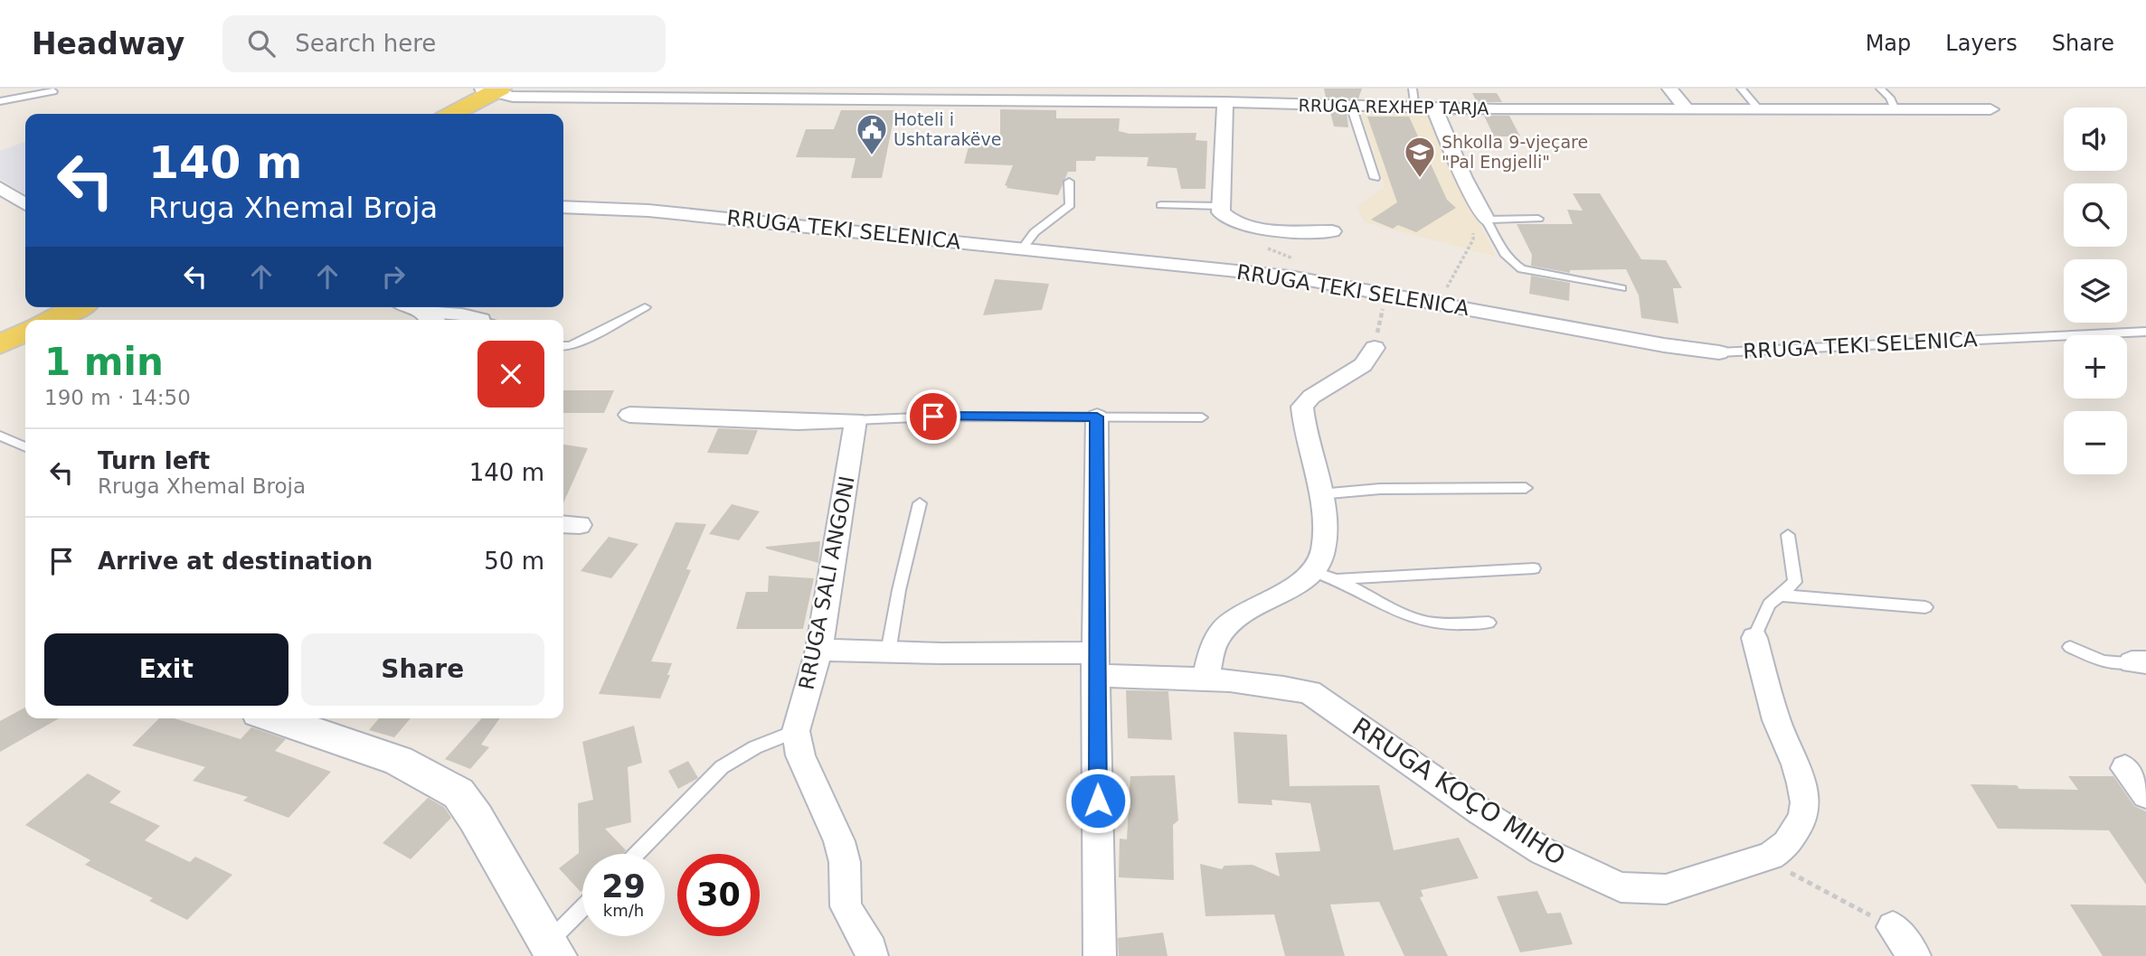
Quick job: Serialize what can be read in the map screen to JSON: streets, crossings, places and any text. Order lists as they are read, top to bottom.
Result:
{
  "streets": {
    "street": [
      "RRUGA REXHEP TARJA",
      "RRUGA TEKI SELENICA",
      "RRUGA SALI ANGONI",
      "RRUGA KOÇO MIHO"
    ]
  },
  "places": {
    "public building": ["Hoteli i Ushtarakëve"],
    "school or university": ["Shkolla 9-vjeçare \"Pal Engjelli\""]
  },
  "page": {
    "header": "Headway",
    "search": "Search here",
    "nav": ["Map", "Layers", "Share"],
    "map_buttons": ["+", "−"],
    "turn": ["140 m", "Rruga Xhemal Broja"],
    "heading": ["1 min", "190 m · 14:50"],
    "list": [
      {
        "name": "Turn left",
        "note": "Rruga Xhemal Broja",
        "value": "140 m"
      },
      {
        "name": "Arrive at destination",
        "value": "50 m"
      }
    ],
    "buttons": ["Exit", "Share"],
    "speed": "29 km/h",
    "limit": "30"
  }
}
